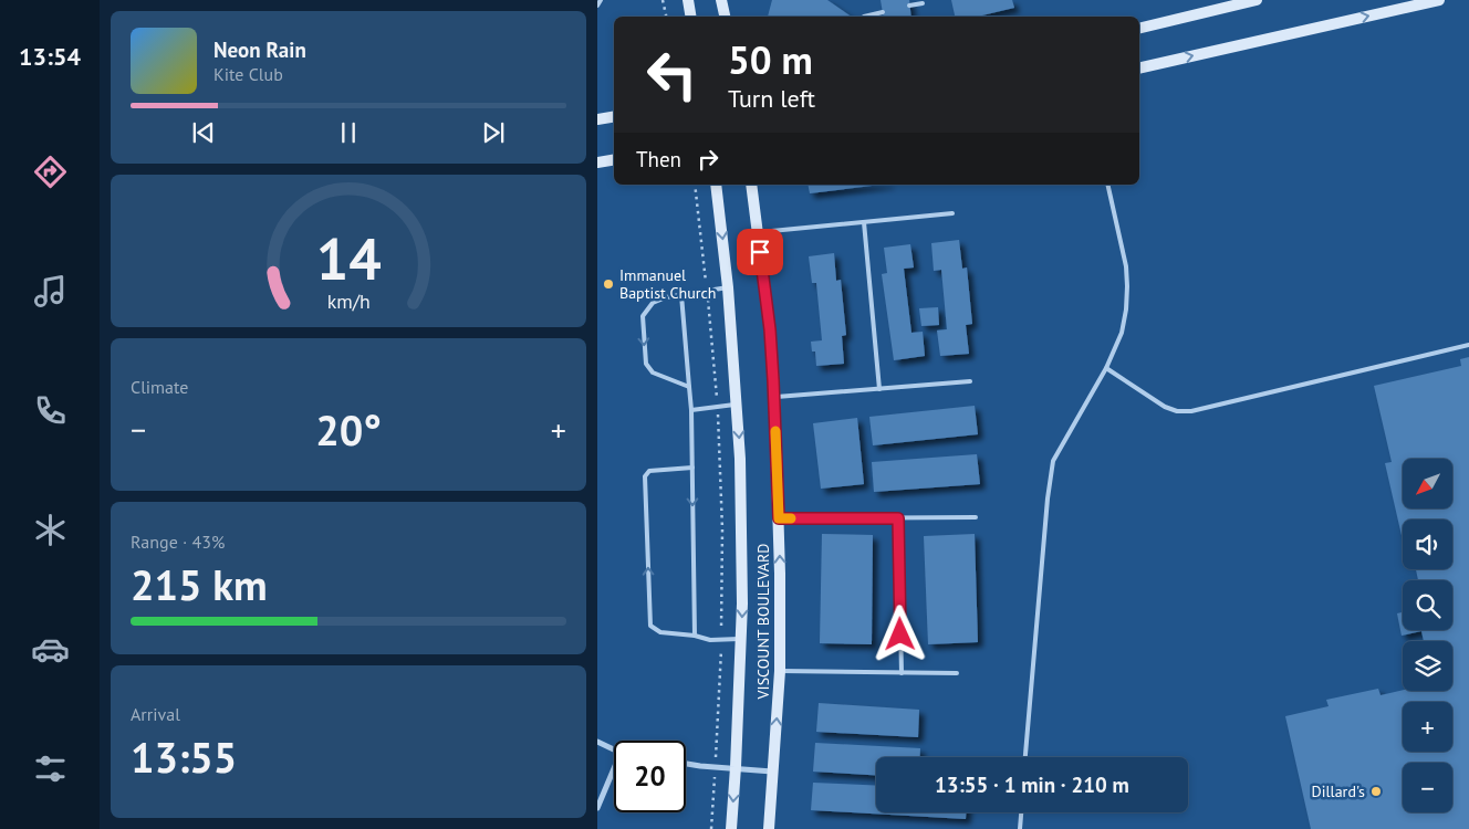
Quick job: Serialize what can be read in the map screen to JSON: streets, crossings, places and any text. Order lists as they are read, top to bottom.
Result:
{
  "streets": {
    "main road": ["VISCOUNT BOULEVARD"]
  },
  "places": ["Immanuel Baptist Church", "Dillard's"],
  "north": "bottom left",
  "page": {
    "tabs": "13:54",
    "turn": ["50 m", "Turn left"],
    "song": ["Neon Rain", "Kite Club"],
    "then": "Then",
    "tile": [
      "Climate",
      ["Range · 43%", "215 km"],
      ["Arrival", "13:55"]
    ],
    "heat": ["−", "20°", "+"],
    "map_buttons": ["+", "−"],
    "limit": "20",
    "trip": "13:55 · 1 min · 210 m",
    "gauge": ["14", "km/h"]
  }
}
